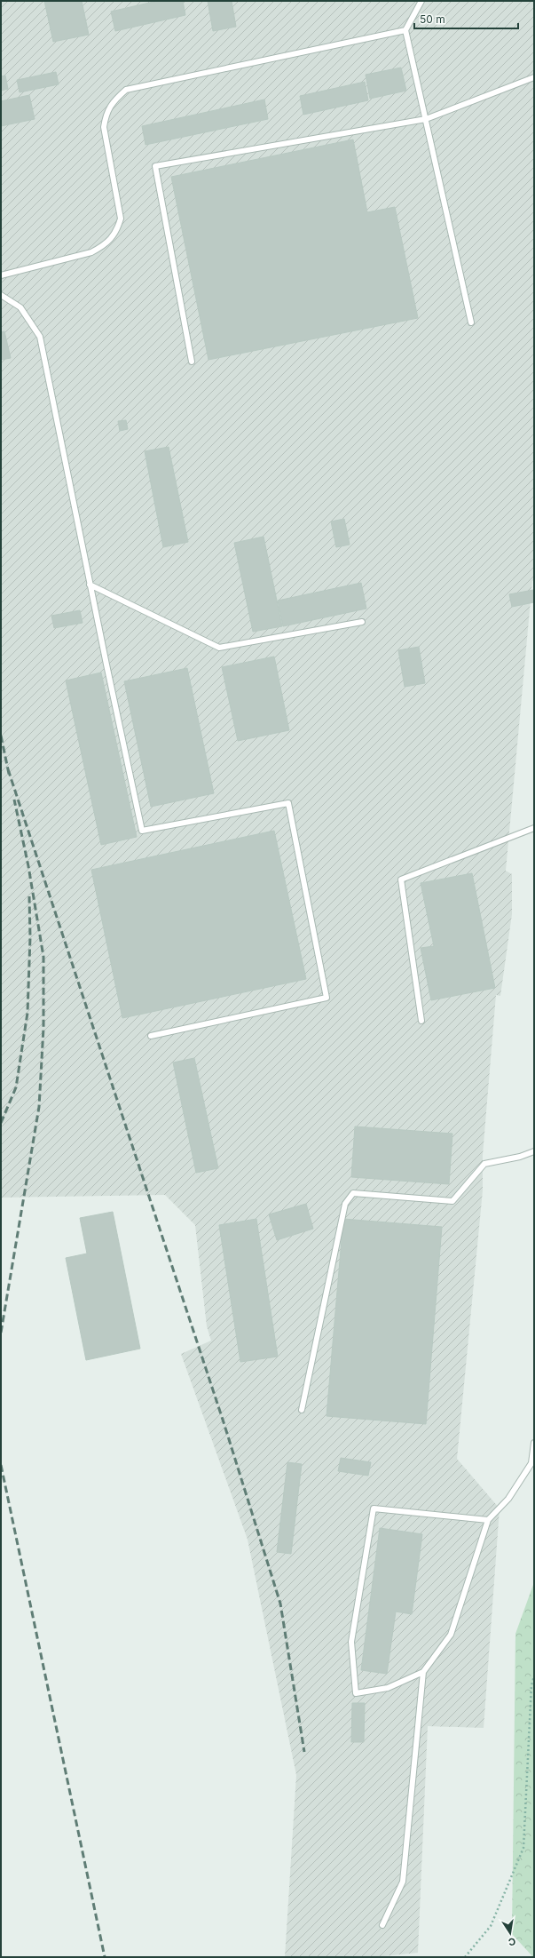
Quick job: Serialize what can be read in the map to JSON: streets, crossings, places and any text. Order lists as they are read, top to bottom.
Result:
{
  "scale_bar": "50 m",
  "north": "bottom"
}
